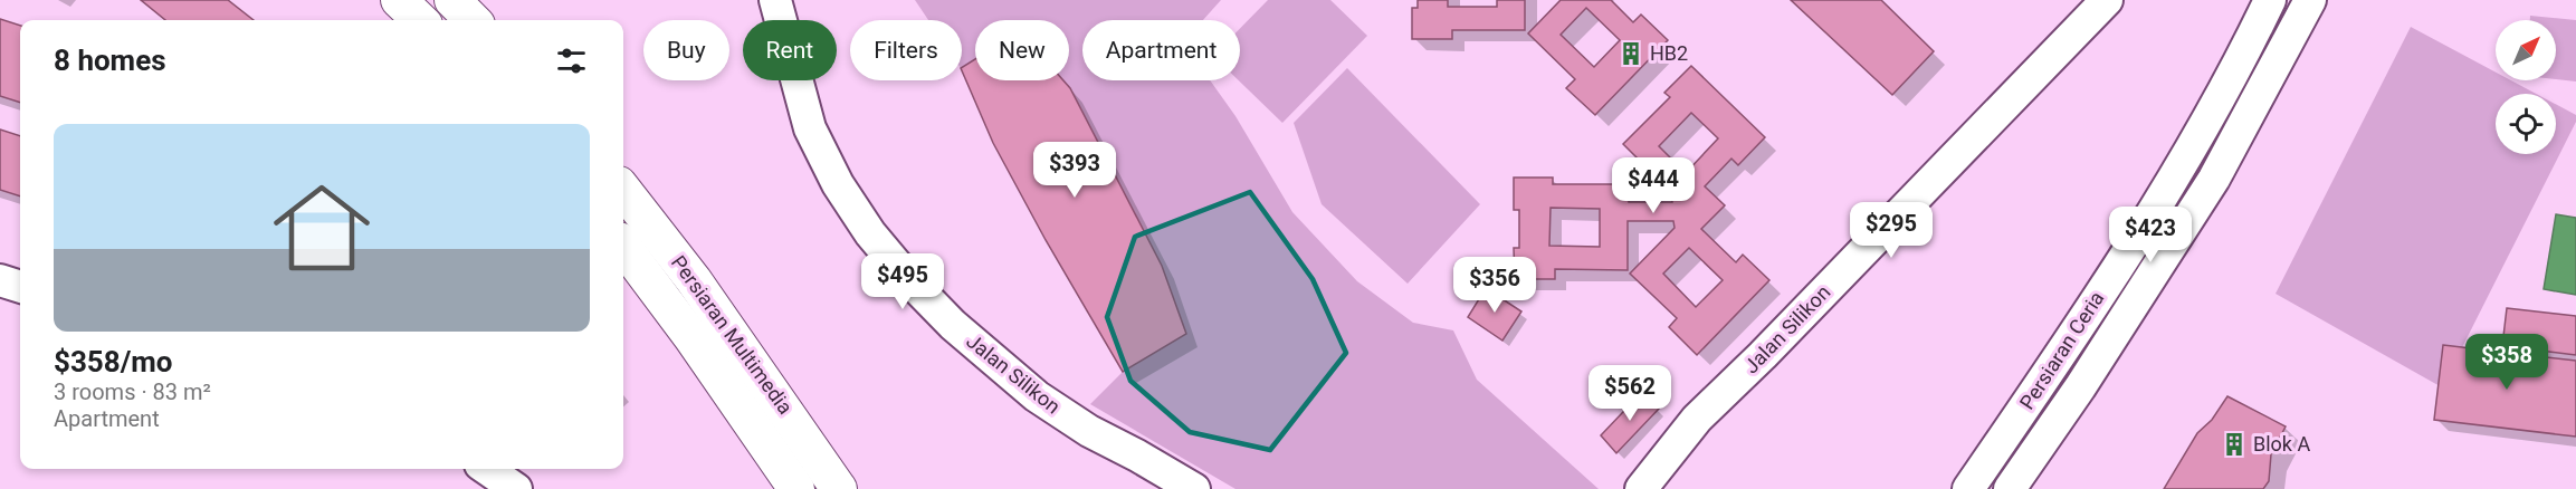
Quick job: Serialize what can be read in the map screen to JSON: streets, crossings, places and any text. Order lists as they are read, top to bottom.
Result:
{
  "streets": {
    "main road": ["Persiaran Multimedia"],
    "street": ["Jalan Silikon", "Persiaran Ceria"]
  },
  "places": {
    "building": ["HB2", "Blok A"]
  },
  "north": "top right",
  "page": {
    "chip": [
      "Buy",
      "Rent",
      "Filters",
      "New",
      "Apartment"
    ],
    "heading": "8 homes",
    "list": [
      {
        "name": "$358/mo",
        "note": "3 rooms · 83 m² · Apartment"
      }
    ],
    "price": [
      "$393",
      "$444",
      "$295",
      "$423",
      "$495",
      "$356",
      "$358",
      "$562"
    ]
  }
}
